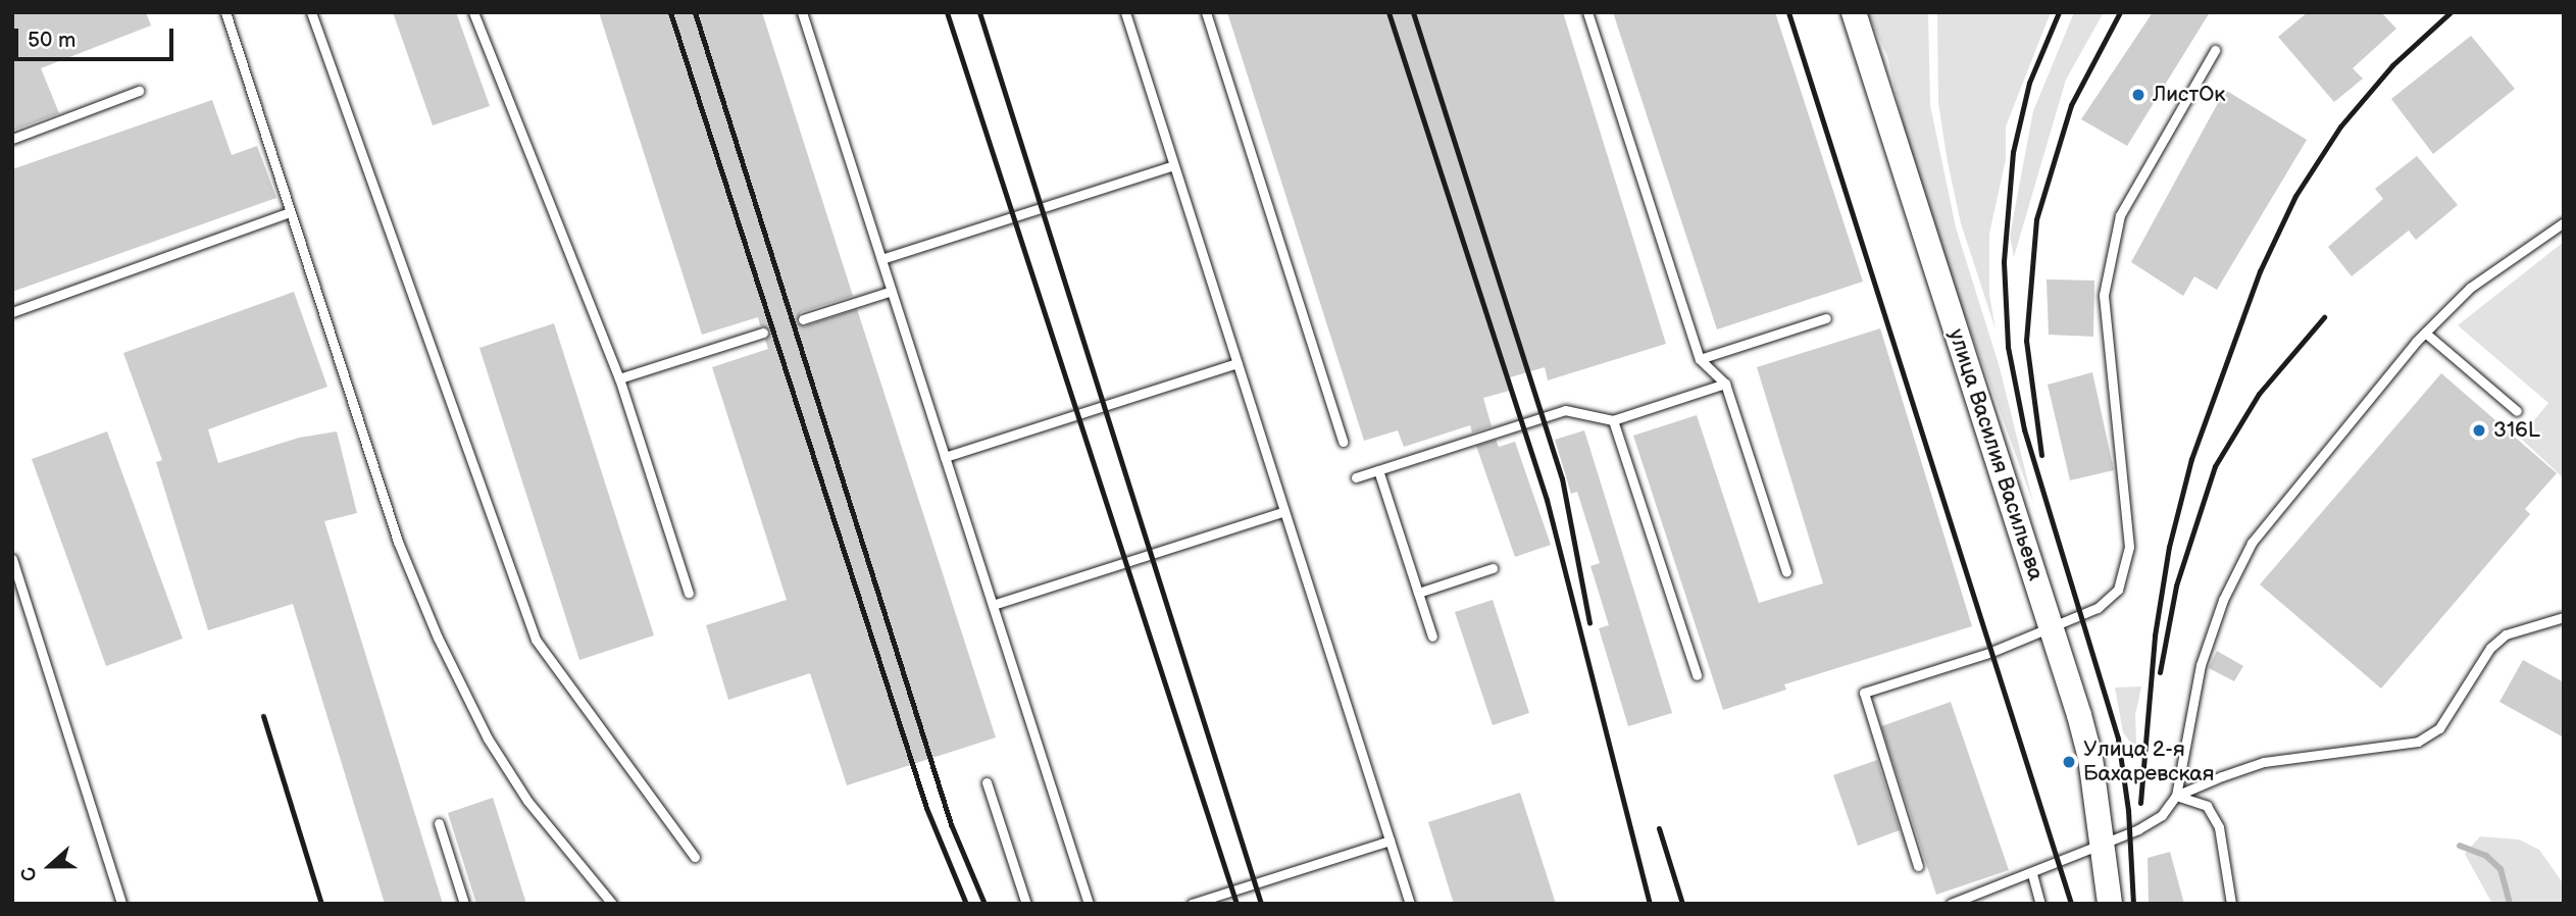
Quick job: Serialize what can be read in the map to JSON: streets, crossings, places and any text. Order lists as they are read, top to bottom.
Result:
{
  "streets": {
    "main road": ["улица Василия Васильева"]
  },
  "places": ["ЛистОк", "316L", "Улица 2-я Бахаревская"],
  "scale_bar": "50 m",
  "north": "left"
}
